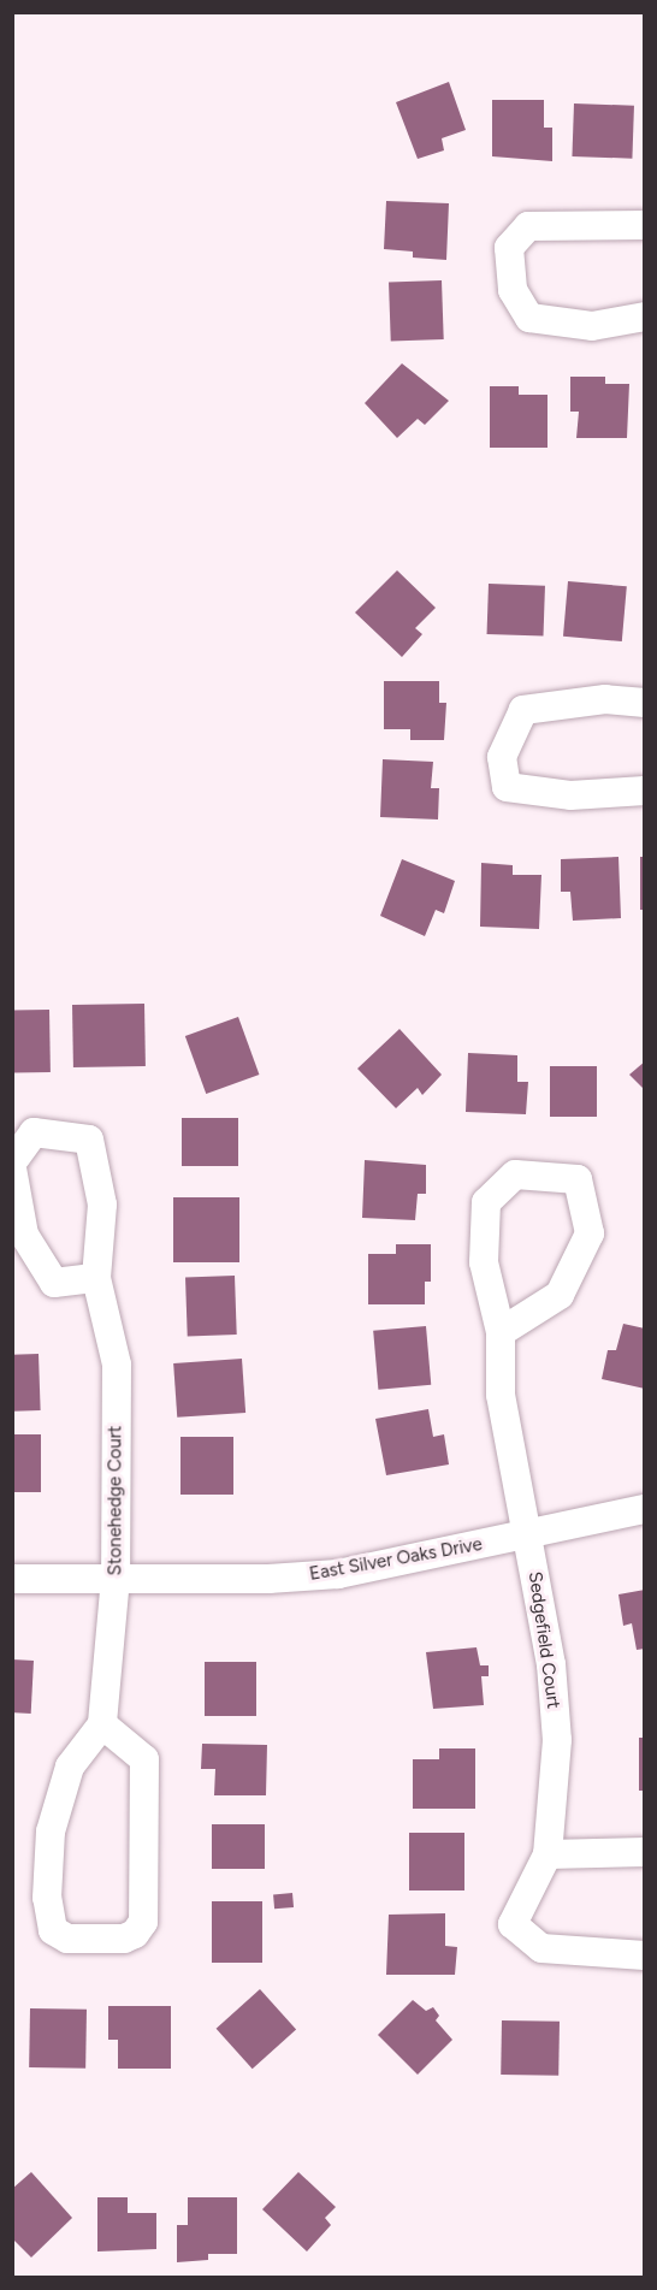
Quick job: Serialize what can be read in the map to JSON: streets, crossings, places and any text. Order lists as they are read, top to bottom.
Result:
{
  "streets": {
    "street": ["Stonehedge Court", "East Silver Oaks Drive", "Sedgefield Court"]
  },
  "crossings": [
    ["Stonehedge Court", "East Silver Oaks Drive"],
    ["East Silver Oaks Drive", "Sedgefield Court"]
  ]
}
